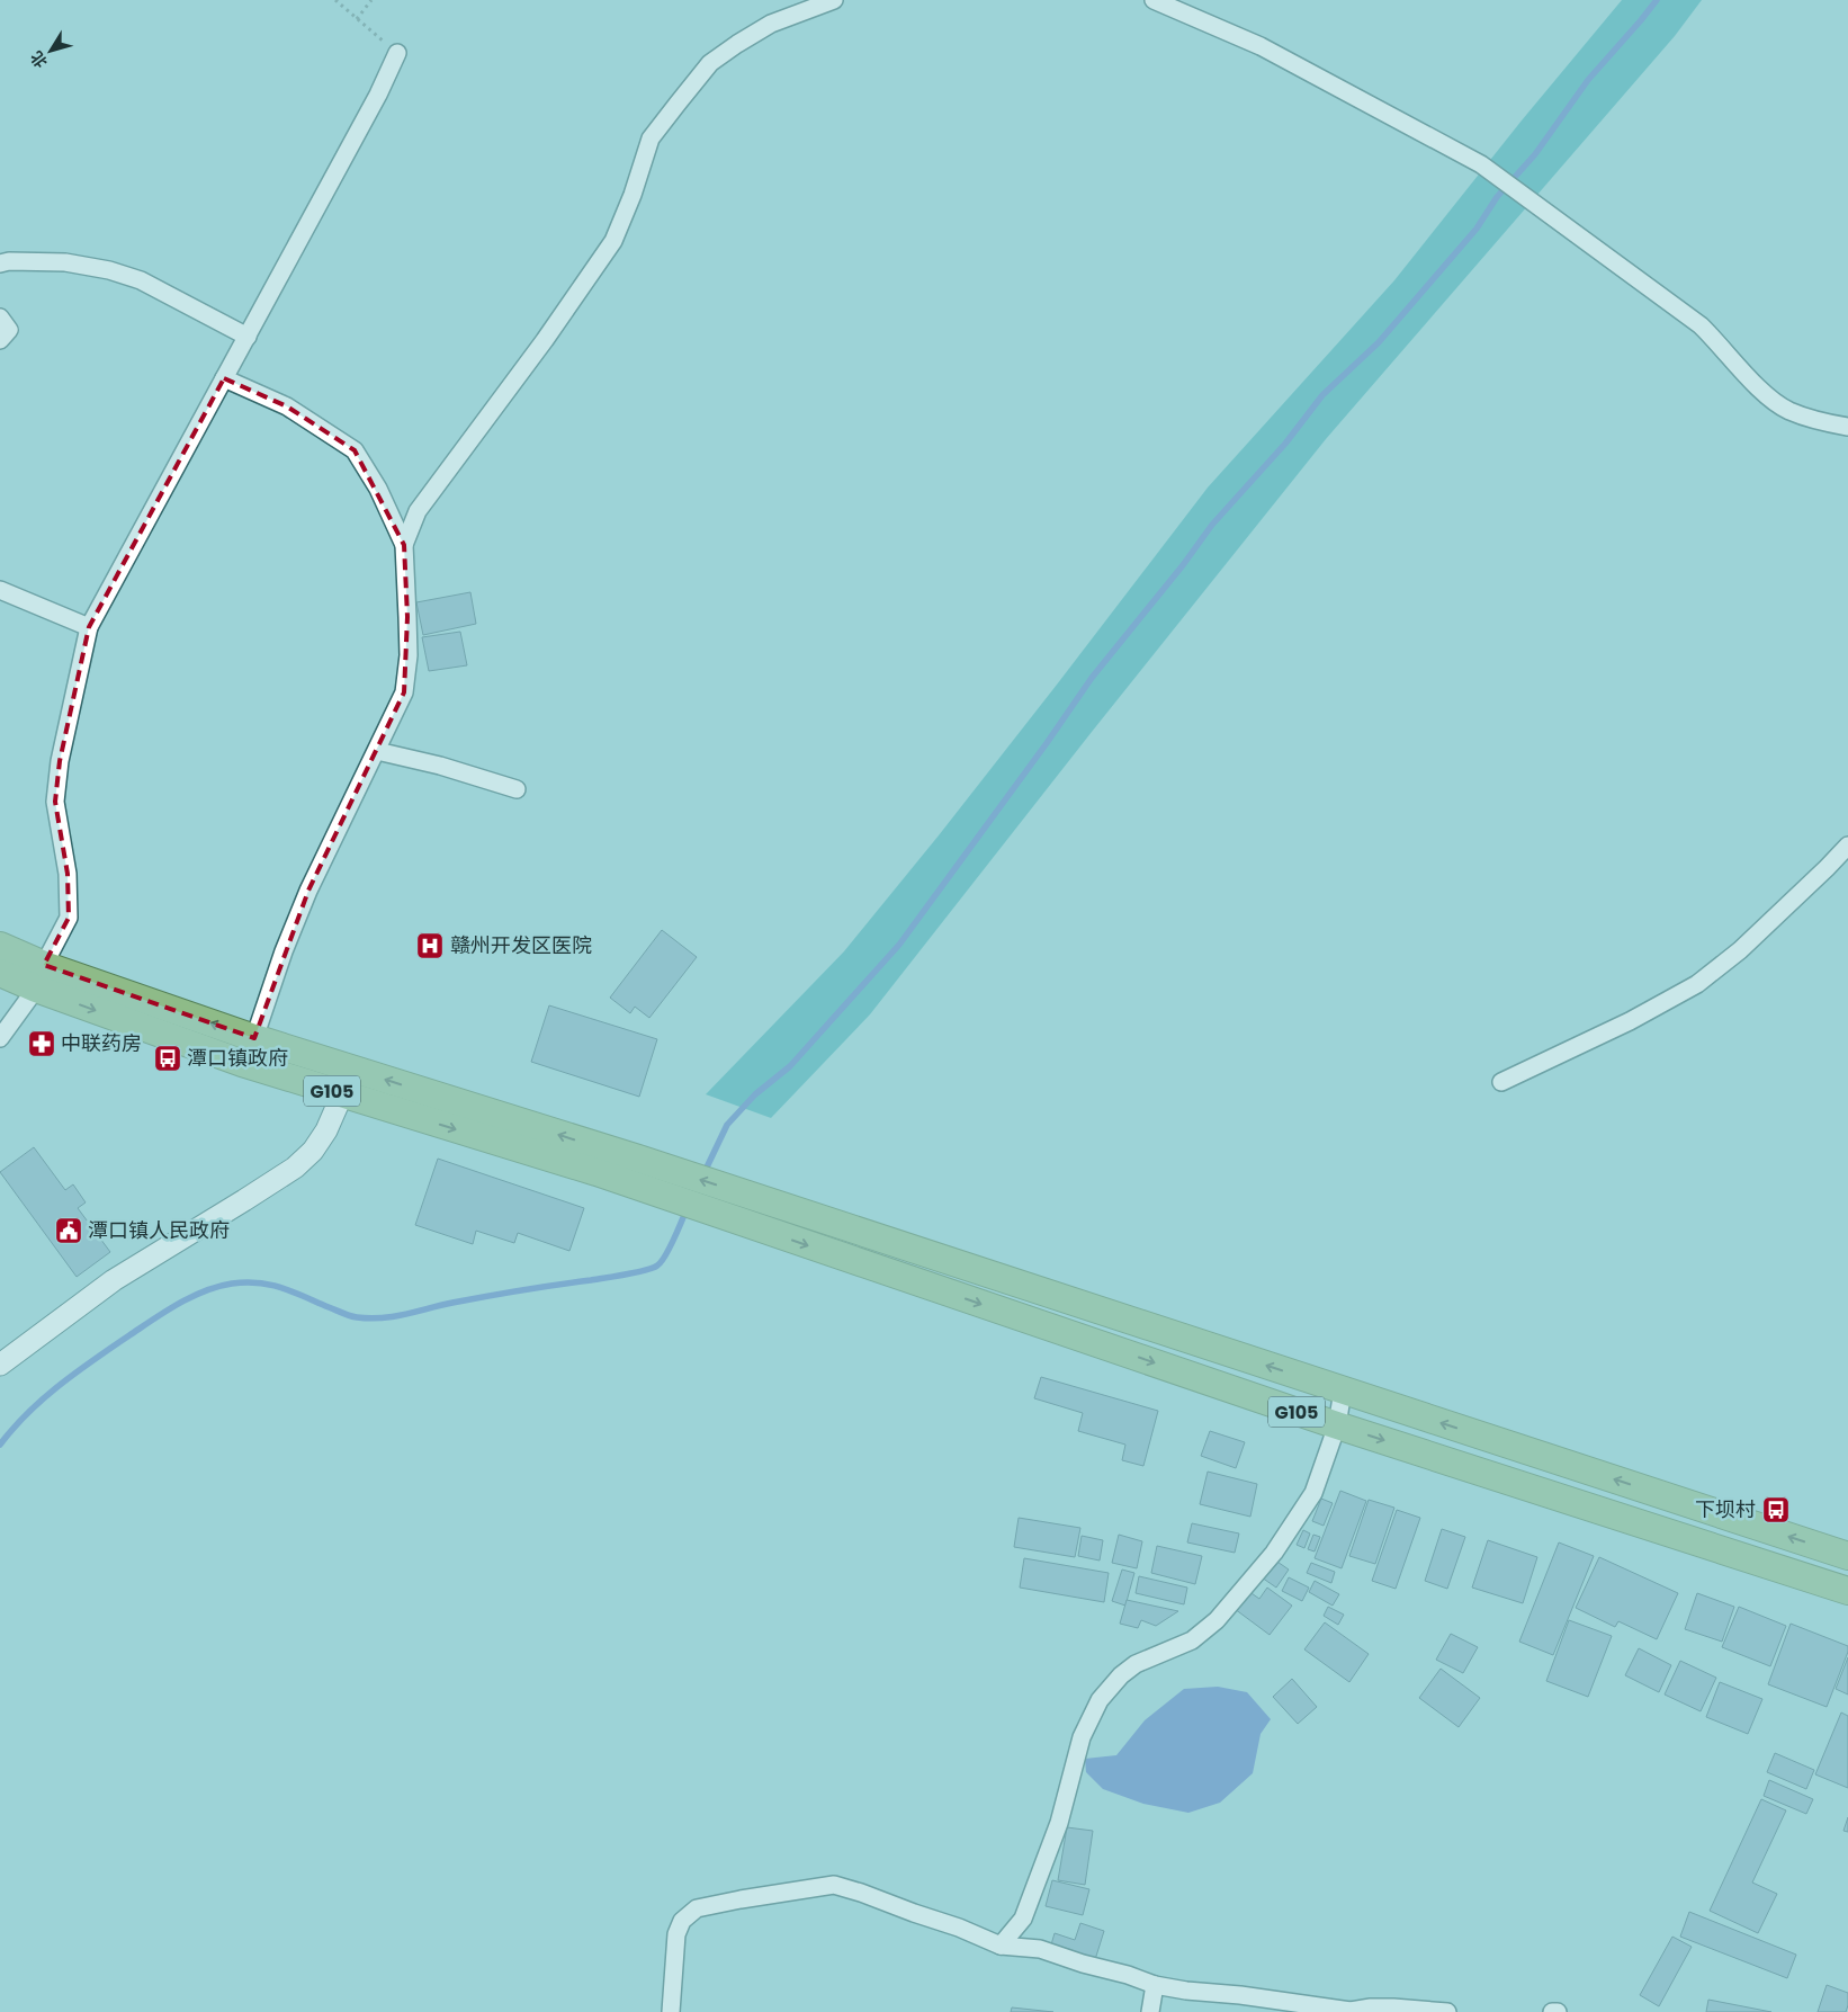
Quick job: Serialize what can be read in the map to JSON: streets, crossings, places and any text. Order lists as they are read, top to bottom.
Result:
{
  "streets": {
    "highway": ["G105"]
  },
  "places": {
    "hospital": ["赣州开发区医院"],
    "pharmacy": ["中联药房"],
    "bus stop": ["潭口镇政府", "下坝村"],
    "public building": ["潭口镇人民政府"]
  },
  "north": "bottom left"
}
